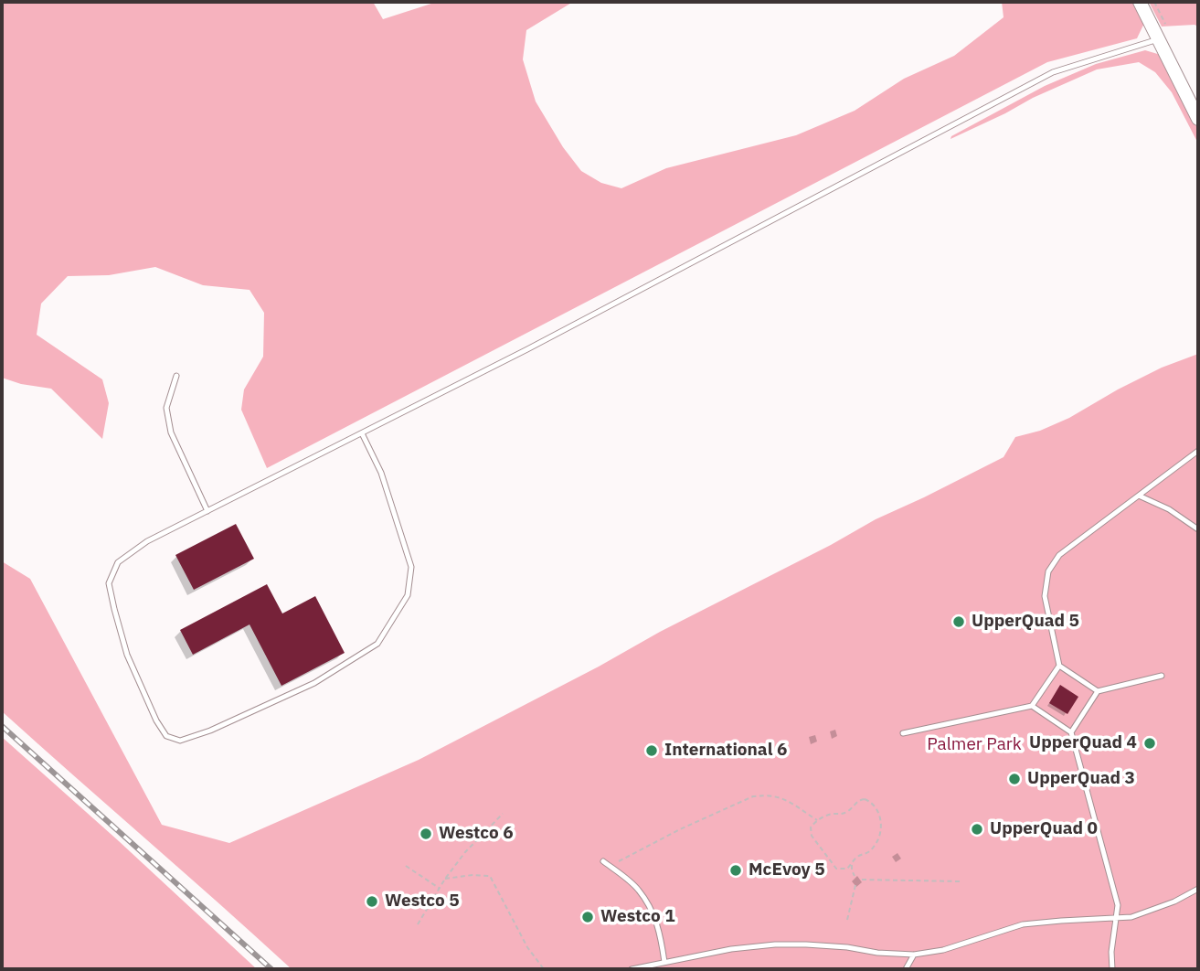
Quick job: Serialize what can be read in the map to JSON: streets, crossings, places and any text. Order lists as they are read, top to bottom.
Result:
{
  "parks": ["Palmer Park"],
  "places": [
    "UpperQuad 5",
    "UpperQuad 4",
    "International 6",
    "UpperQuad 3",
    "UpperQuad 0",
    "Westco 6",
    "McEvoy 5",
    "Westco 5",
    "Westco 1"
  ]
}
